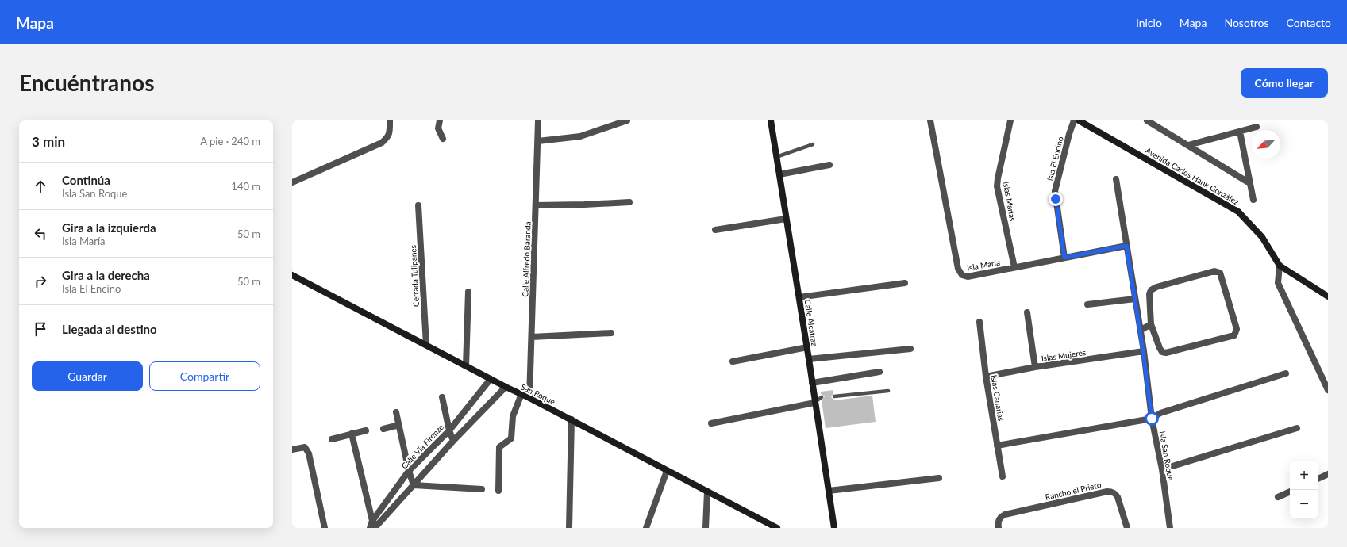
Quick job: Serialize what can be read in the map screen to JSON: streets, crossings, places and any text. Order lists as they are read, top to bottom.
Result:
{
  "streets": {
    "main road": ["Avenida Carlos Hank González", "Calle Alcatraz", "San Roque"],
    "street": [
      "Isla El Encino",
      "Islas Marías",
      "Calle Alfredo Baranda",
      "Isla María",
      "Cerrada Tulipanes",
      "Islas Mujeres",
      "Islas Canarias",
      "Calle Vía Firenze",
      "Isla San Roque",
      "Rancho el Prieto"
    ]
  },
  "crossings": [
    ["Isla El Encino", "Isla María"],
    ["Islas Marías", "Isla María"],
    ["Calle Alfredo Baranda", "San Roque"],
    ["Isla María", "Isla San Roque"],
    ["Cerrada Tulipanes", "San Roque"],
    ["Islas Mujeres", "Islas Canarias"],
    ["Islas Mujeres", "Isla San Roque"],
    ["San Roque", "Calle Vía Firenze"]
  ],
  "north": "bottom left",
  "page": {
    "header": "Mapa",
    "nav": [
      "Inicio",
      "Mapa",
      "Nosotros",
      "Contacto"
    ],
    "buttons": [
      "Cómo llegar",
      ["Guardar", "Compartir"]
    ],
    "title": "Encuéntranos",
    "heading": ["3 min", "A pie · 240 m"],
    "list": [
      ["Continúa", "Isla San Roque", "140 m"],
      ["Gira a la izquierda", "Isla María", "50 m"],
      ["Gira a la derecha", "Isla El Encino", "50 m"],
      "Llegada al destino"
    ],
    "map_buttons": ["+", "−"]
  }
}
